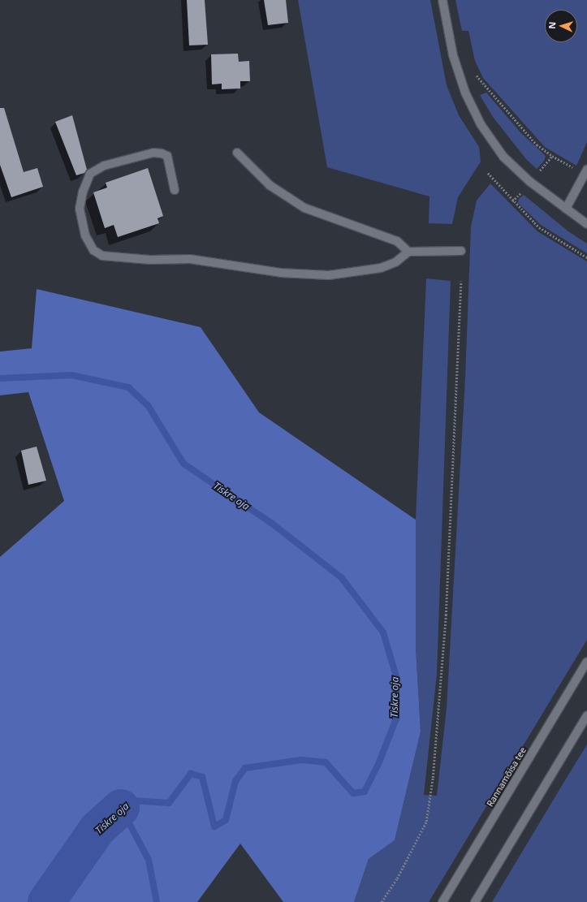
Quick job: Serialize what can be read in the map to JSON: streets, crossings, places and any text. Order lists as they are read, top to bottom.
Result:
{
  "streets": {
    "street": ["Rannamõisa tee"]
  },
  "water": ["Tiskre oja"],
  "north": "left"
}
